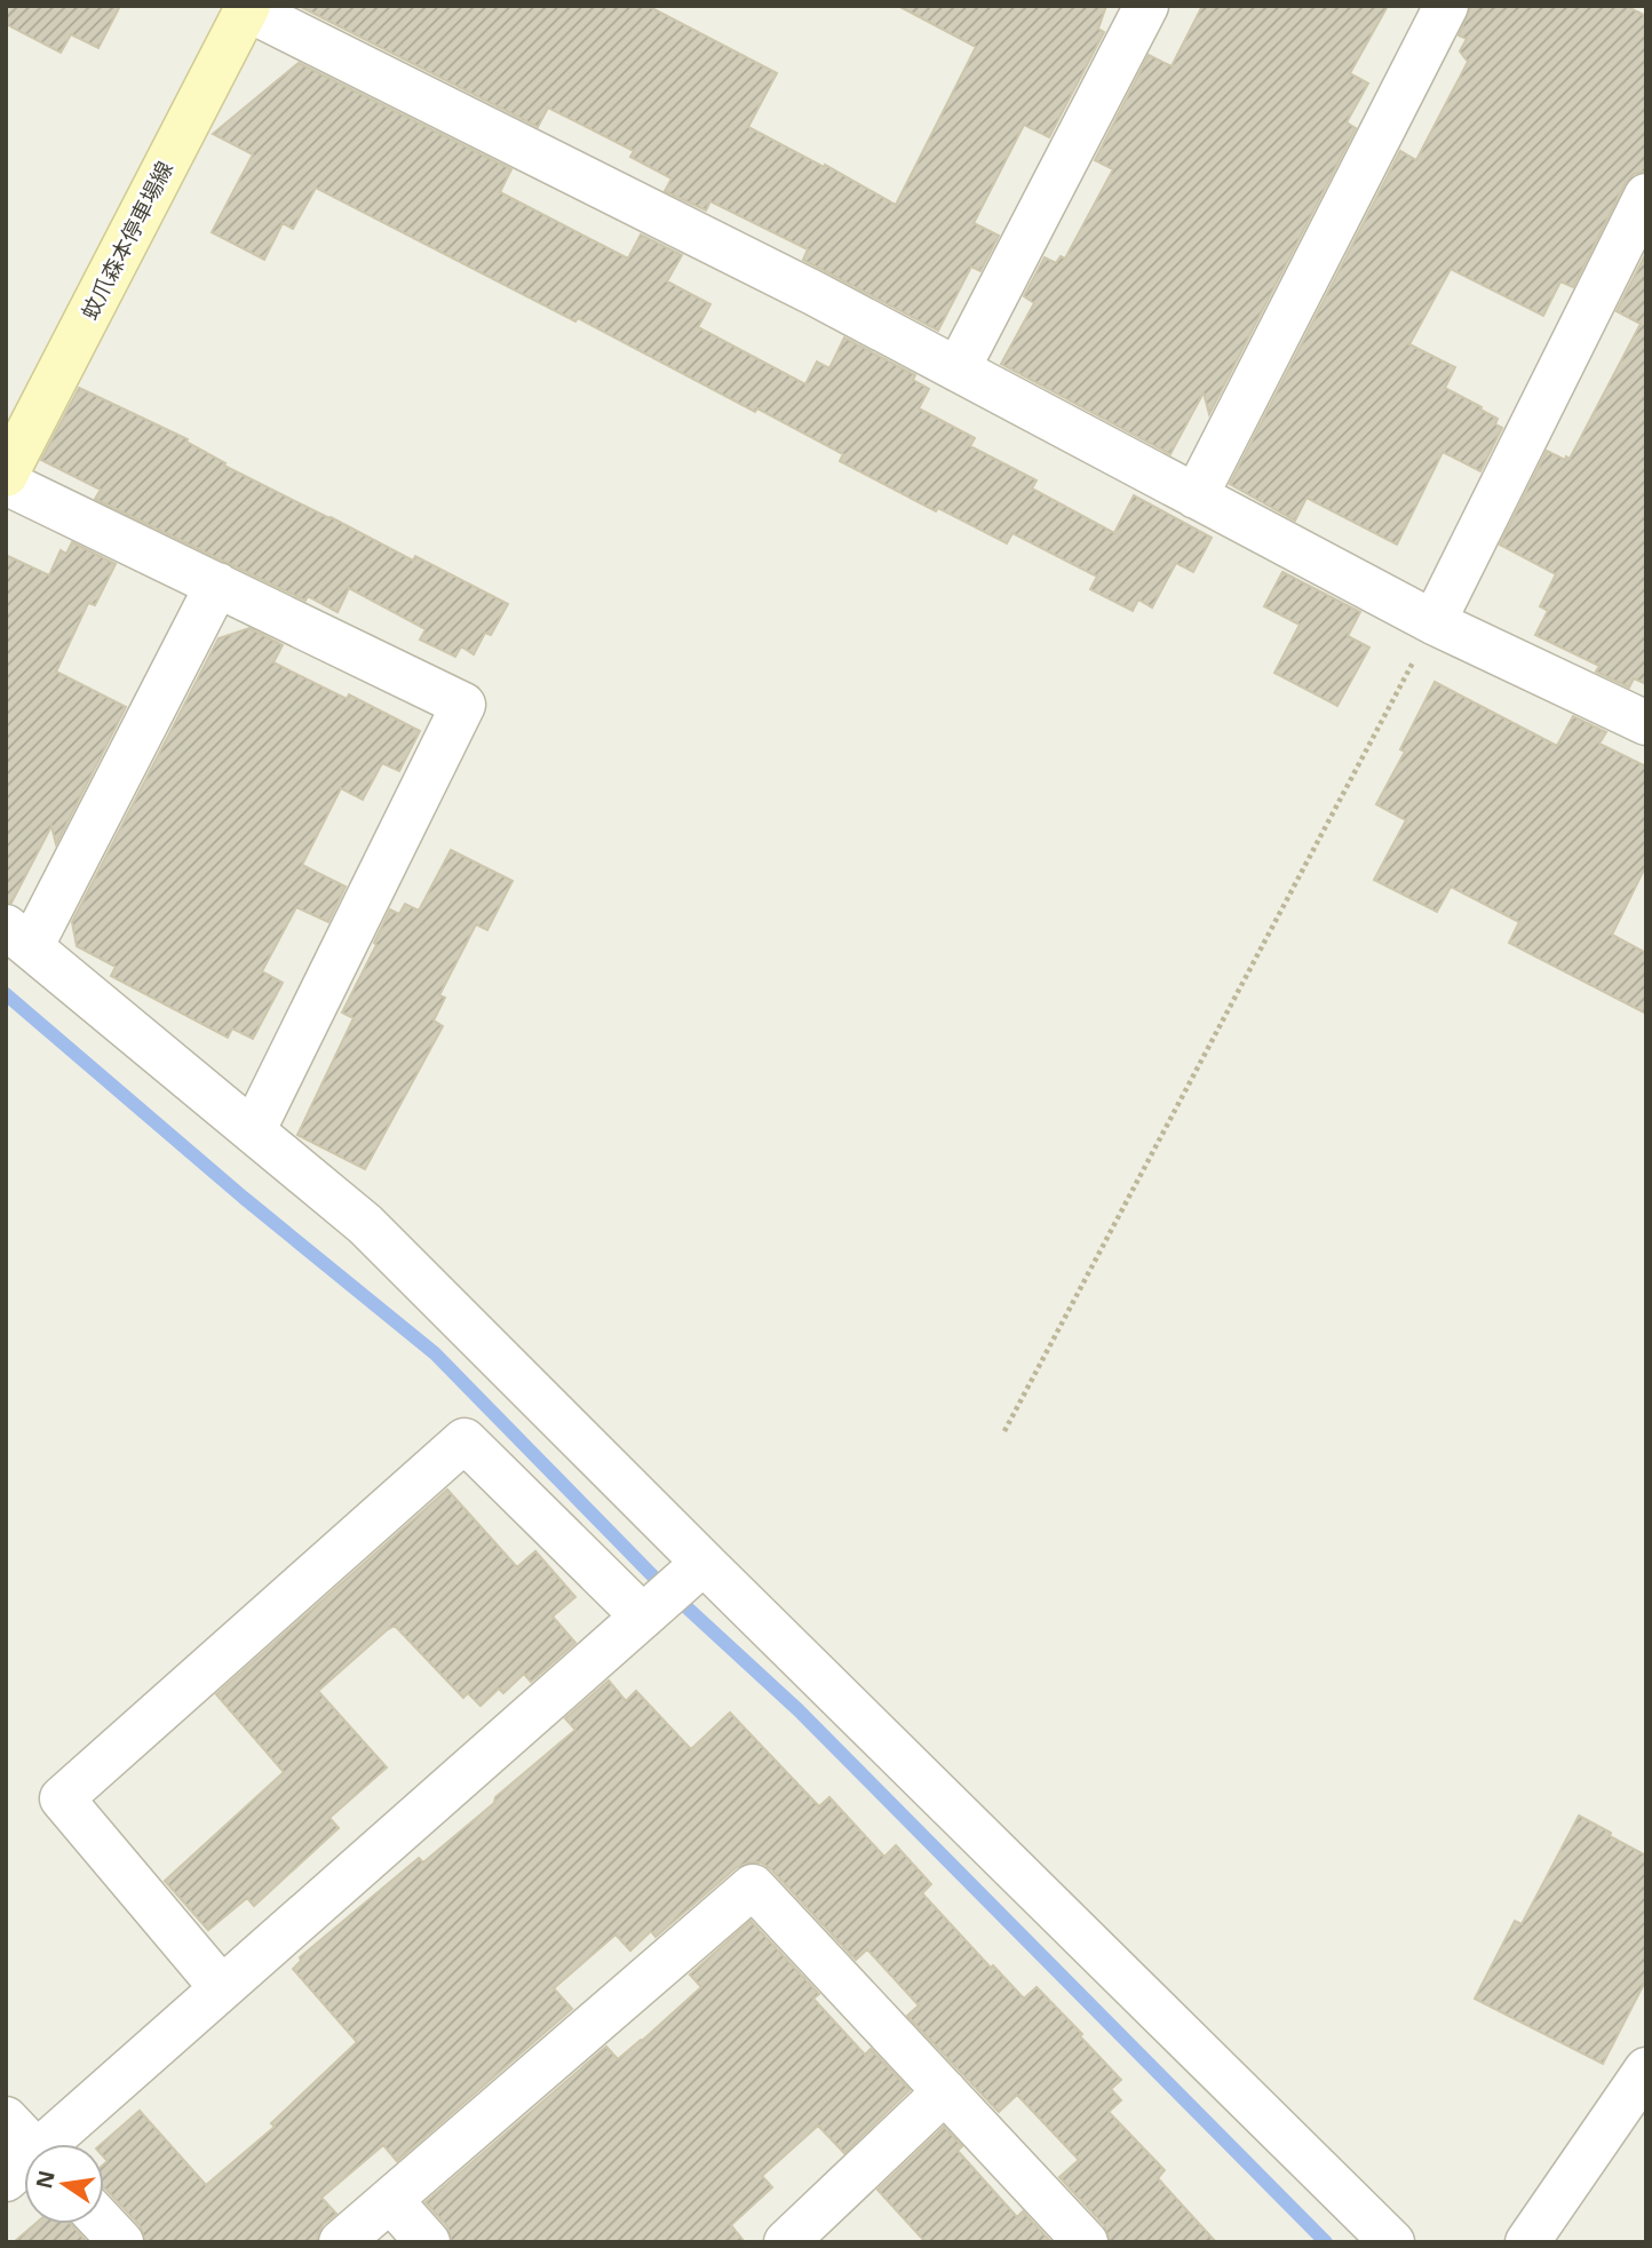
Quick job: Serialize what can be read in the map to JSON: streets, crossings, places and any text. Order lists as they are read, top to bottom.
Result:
{
  "streets": {
    "main road": ["蚊爪森本停車場線"]
  },
  "north": "left"
}
